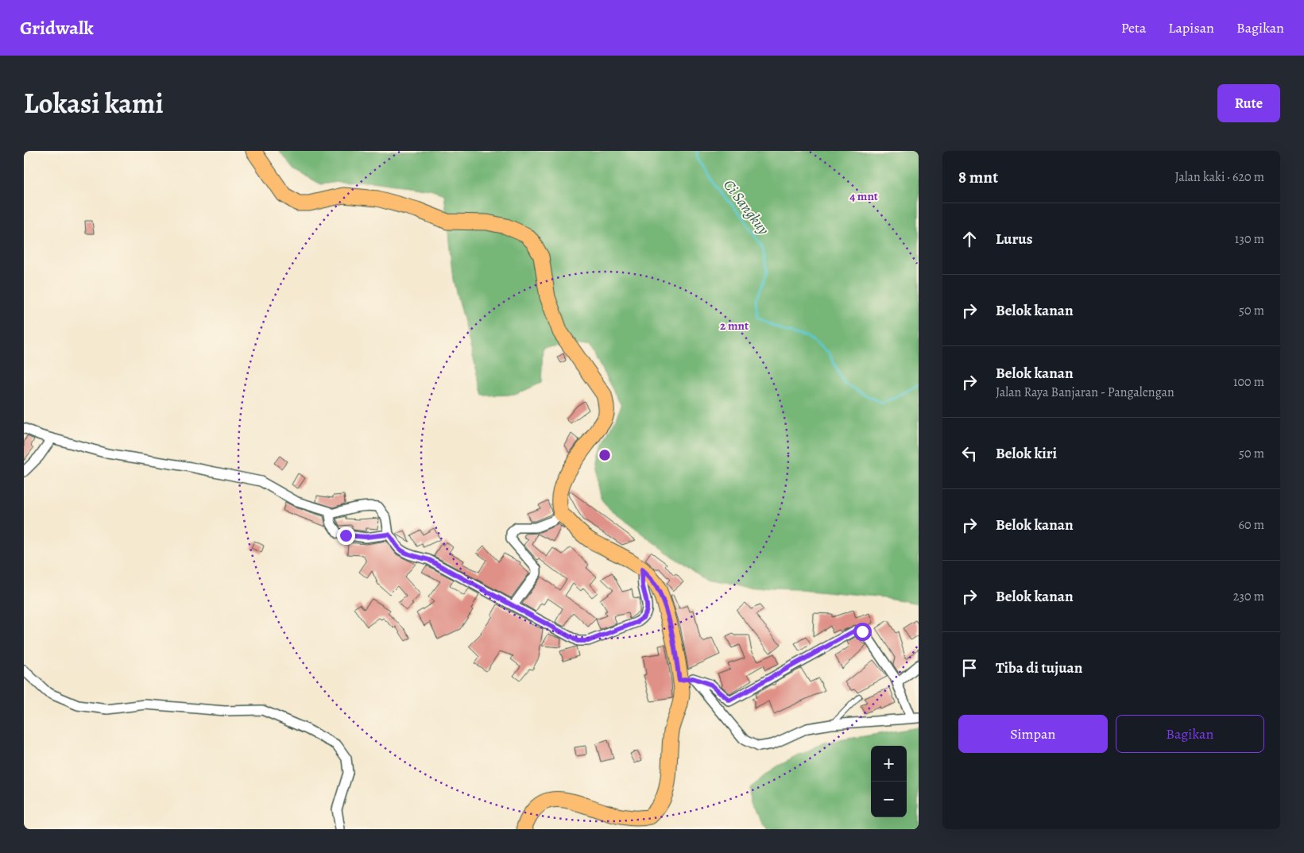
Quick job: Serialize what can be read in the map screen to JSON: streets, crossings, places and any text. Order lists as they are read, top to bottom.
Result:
{
  "water": ["Ci Sangkuy"],
  "page": {
    "header": "Gridwalk",
    "nav": ["Peta", "Lapisan", "Bagikan"],
    "title": "Lokasi kami",
    "buttons": [
      "Rute",
      ["Simpan", "Bagikan"]
    ],
    "heading": ["8 mnt", "Jalan kaki · 620 m"],
    "list": [
      ["Lurus", "130 m"],
      ["Belok kanan", "50 m"],
      ["Belok kanan", "Jalan Raya Banjaran - Pangalengan", "100 m"],
      ["Belok kiri", "50 m"],
      ["Belok kanan", "60 m"],
      ["Belok kanan", "230 m"],
      "Tiba di tujuan"
    ],
    "map_buttons": ["+", "−"]
  },
  "rings": ["4 mnt", "2 mnt"]
}
